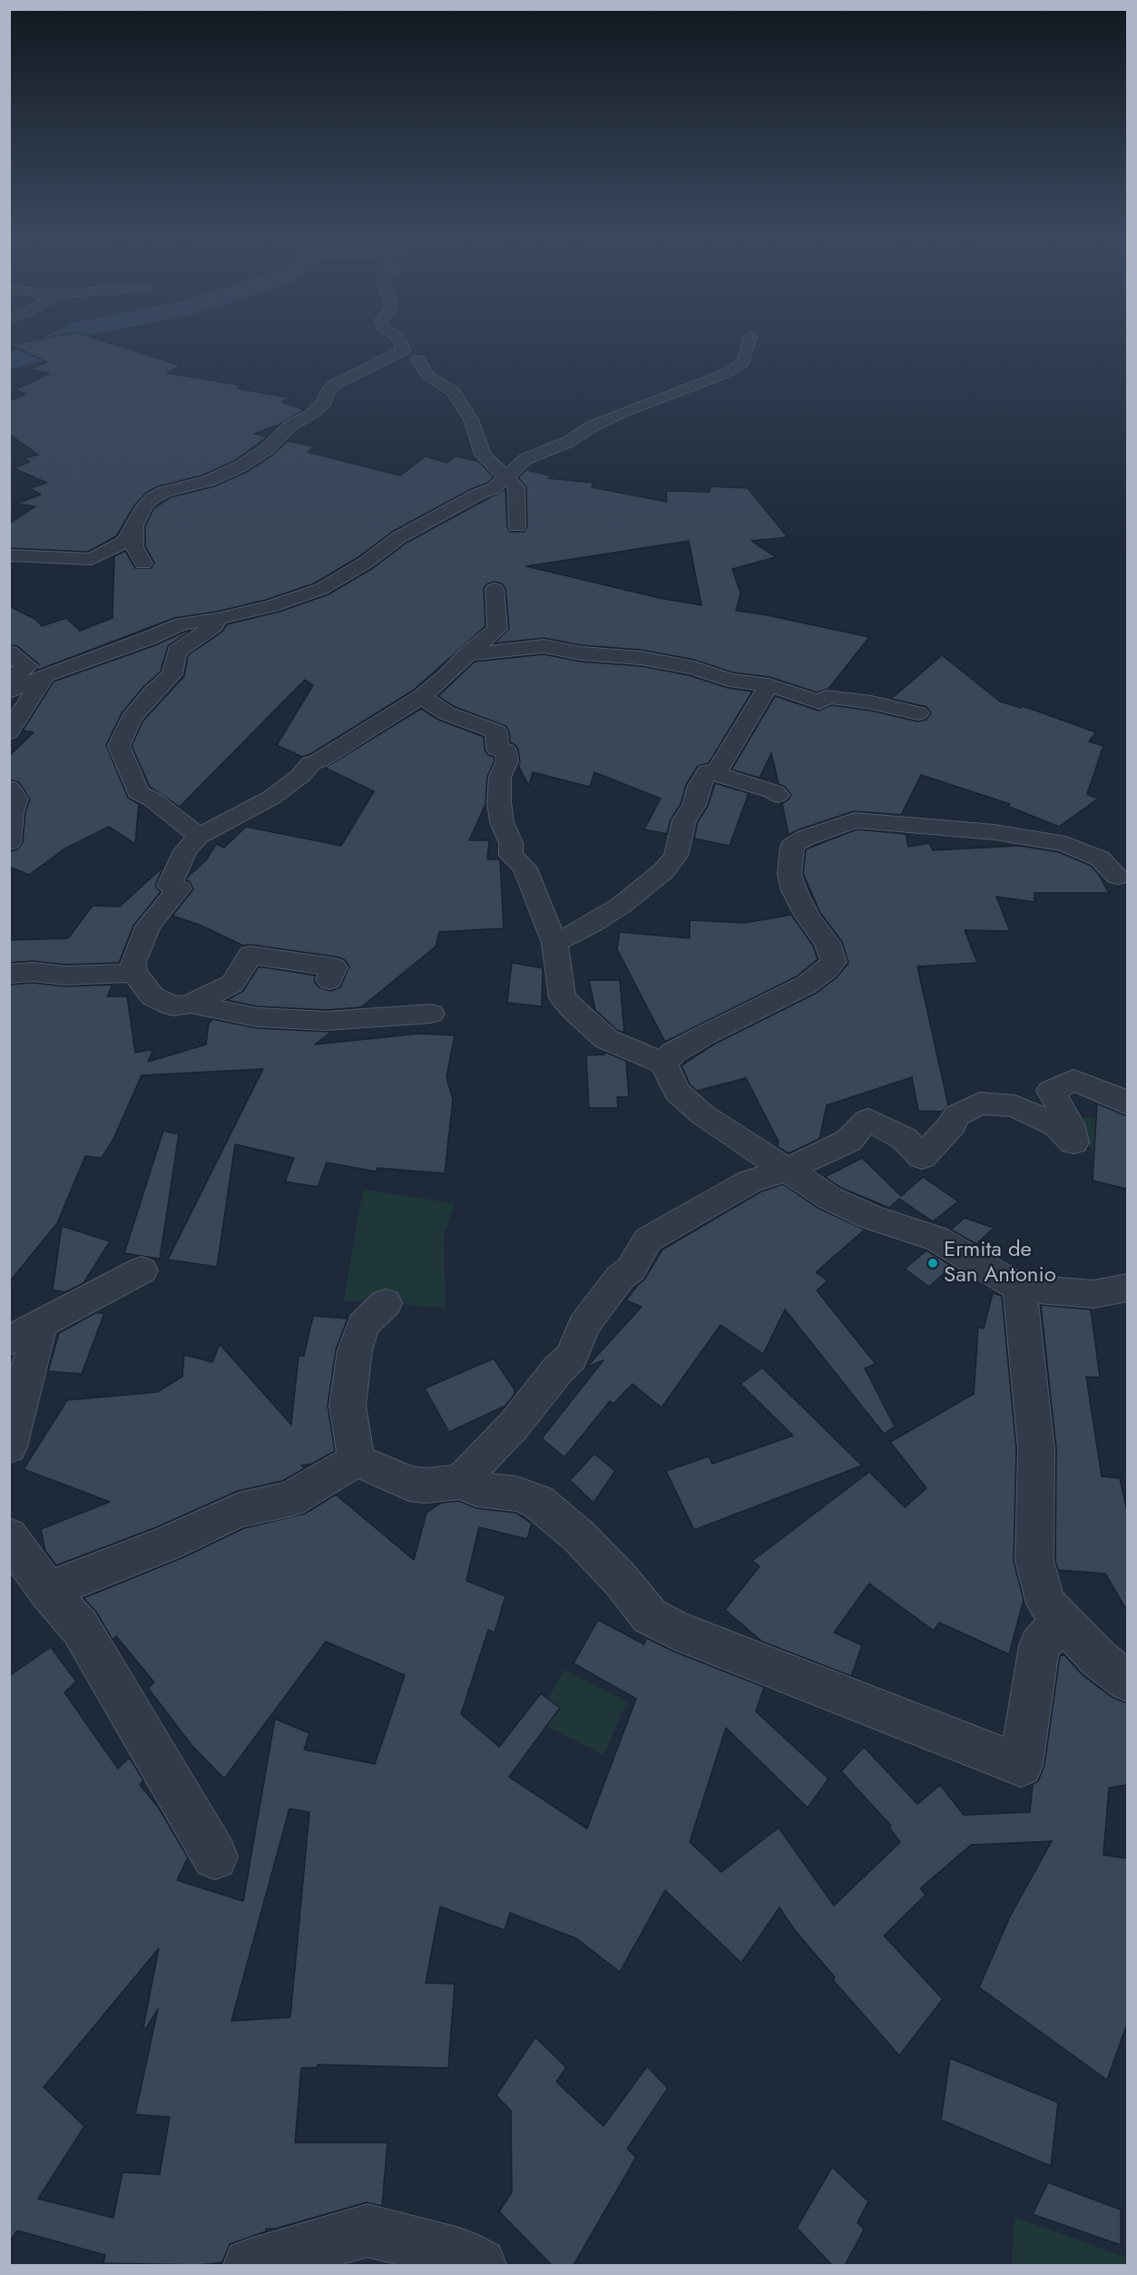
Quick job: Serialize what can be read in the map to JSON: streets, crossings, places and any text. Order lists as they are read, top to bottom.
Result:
{
  "places": ["Ermita de San Antonio"]
}
